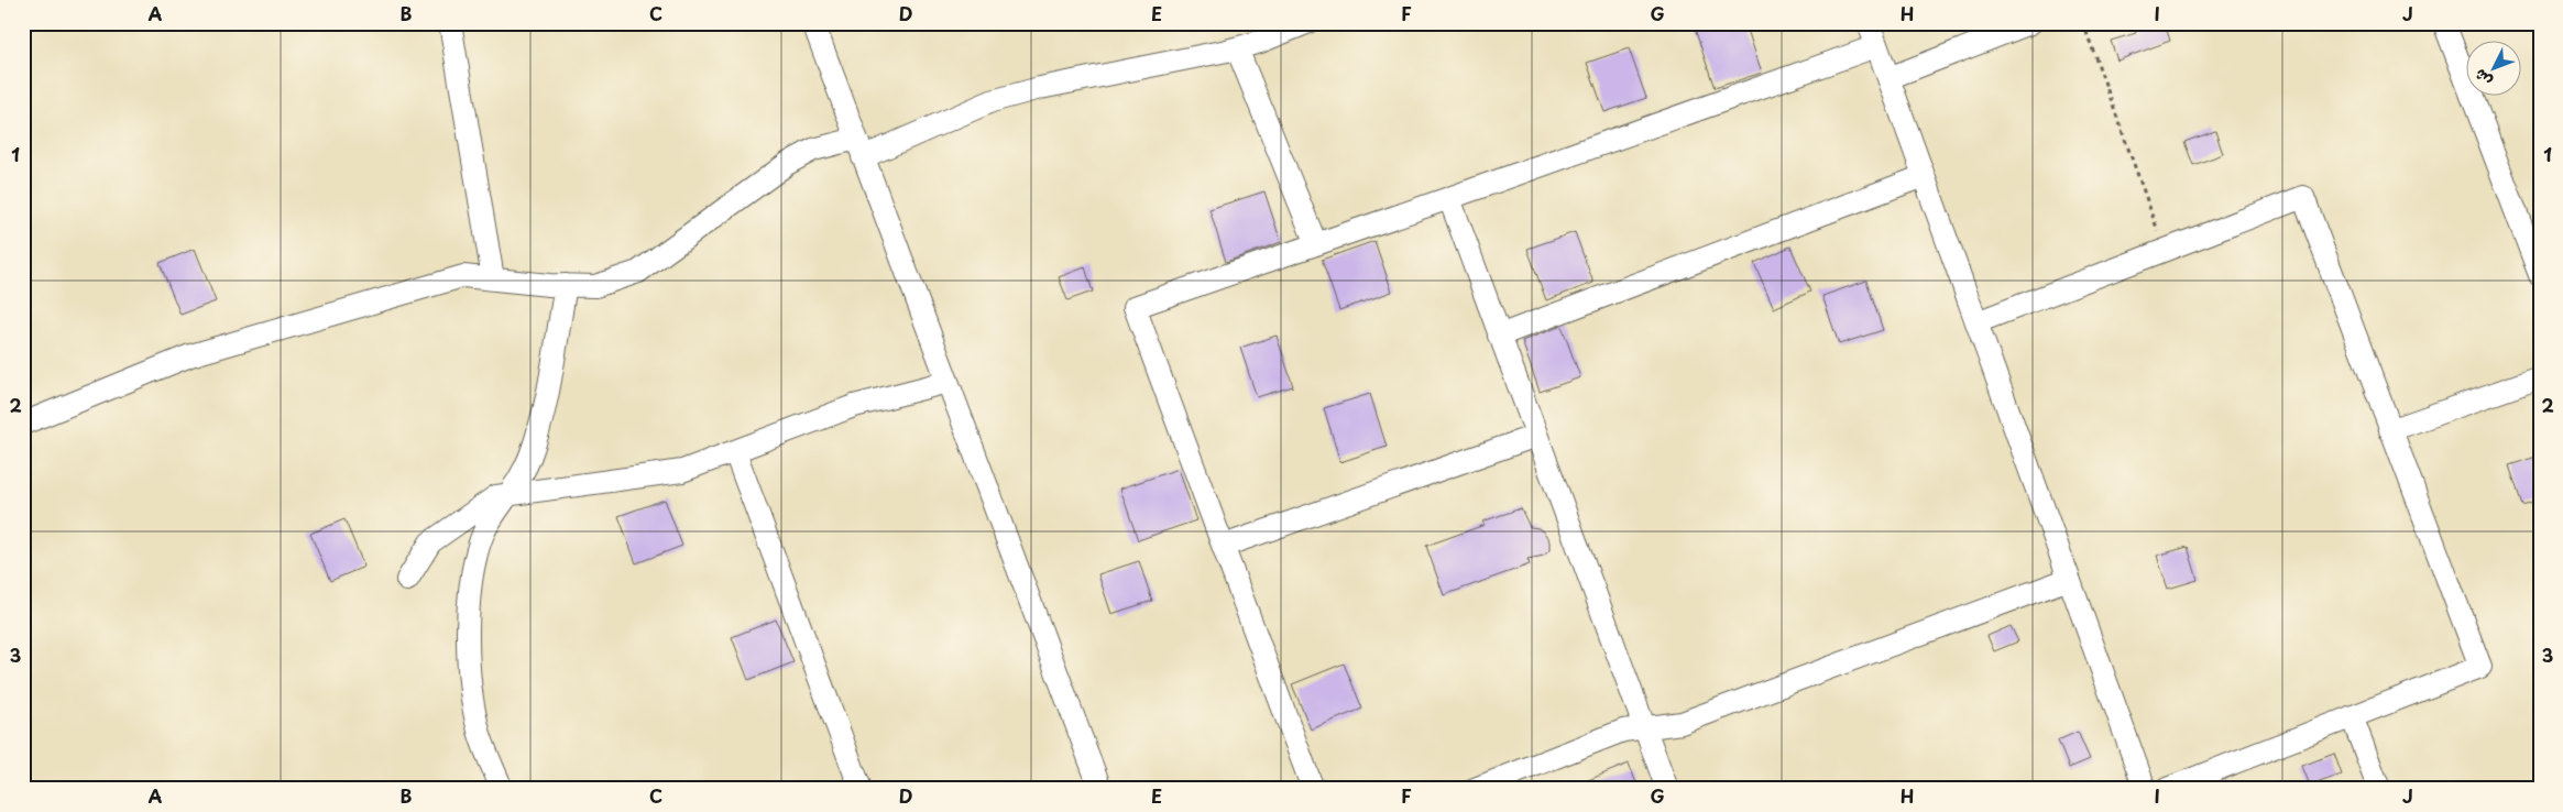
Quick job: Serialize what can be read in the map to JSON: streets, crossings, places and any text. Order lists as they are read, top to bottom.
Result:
{
  "north": "bottom left",
  "grid": {
    "columns": [
      "A",
      "B",
      "C",
      "D",
      "E",
      "F",
      "G",
      "H",
      "I",
      "J"
    ],
    "rows": ["1", "2", "3"]
  }
}
